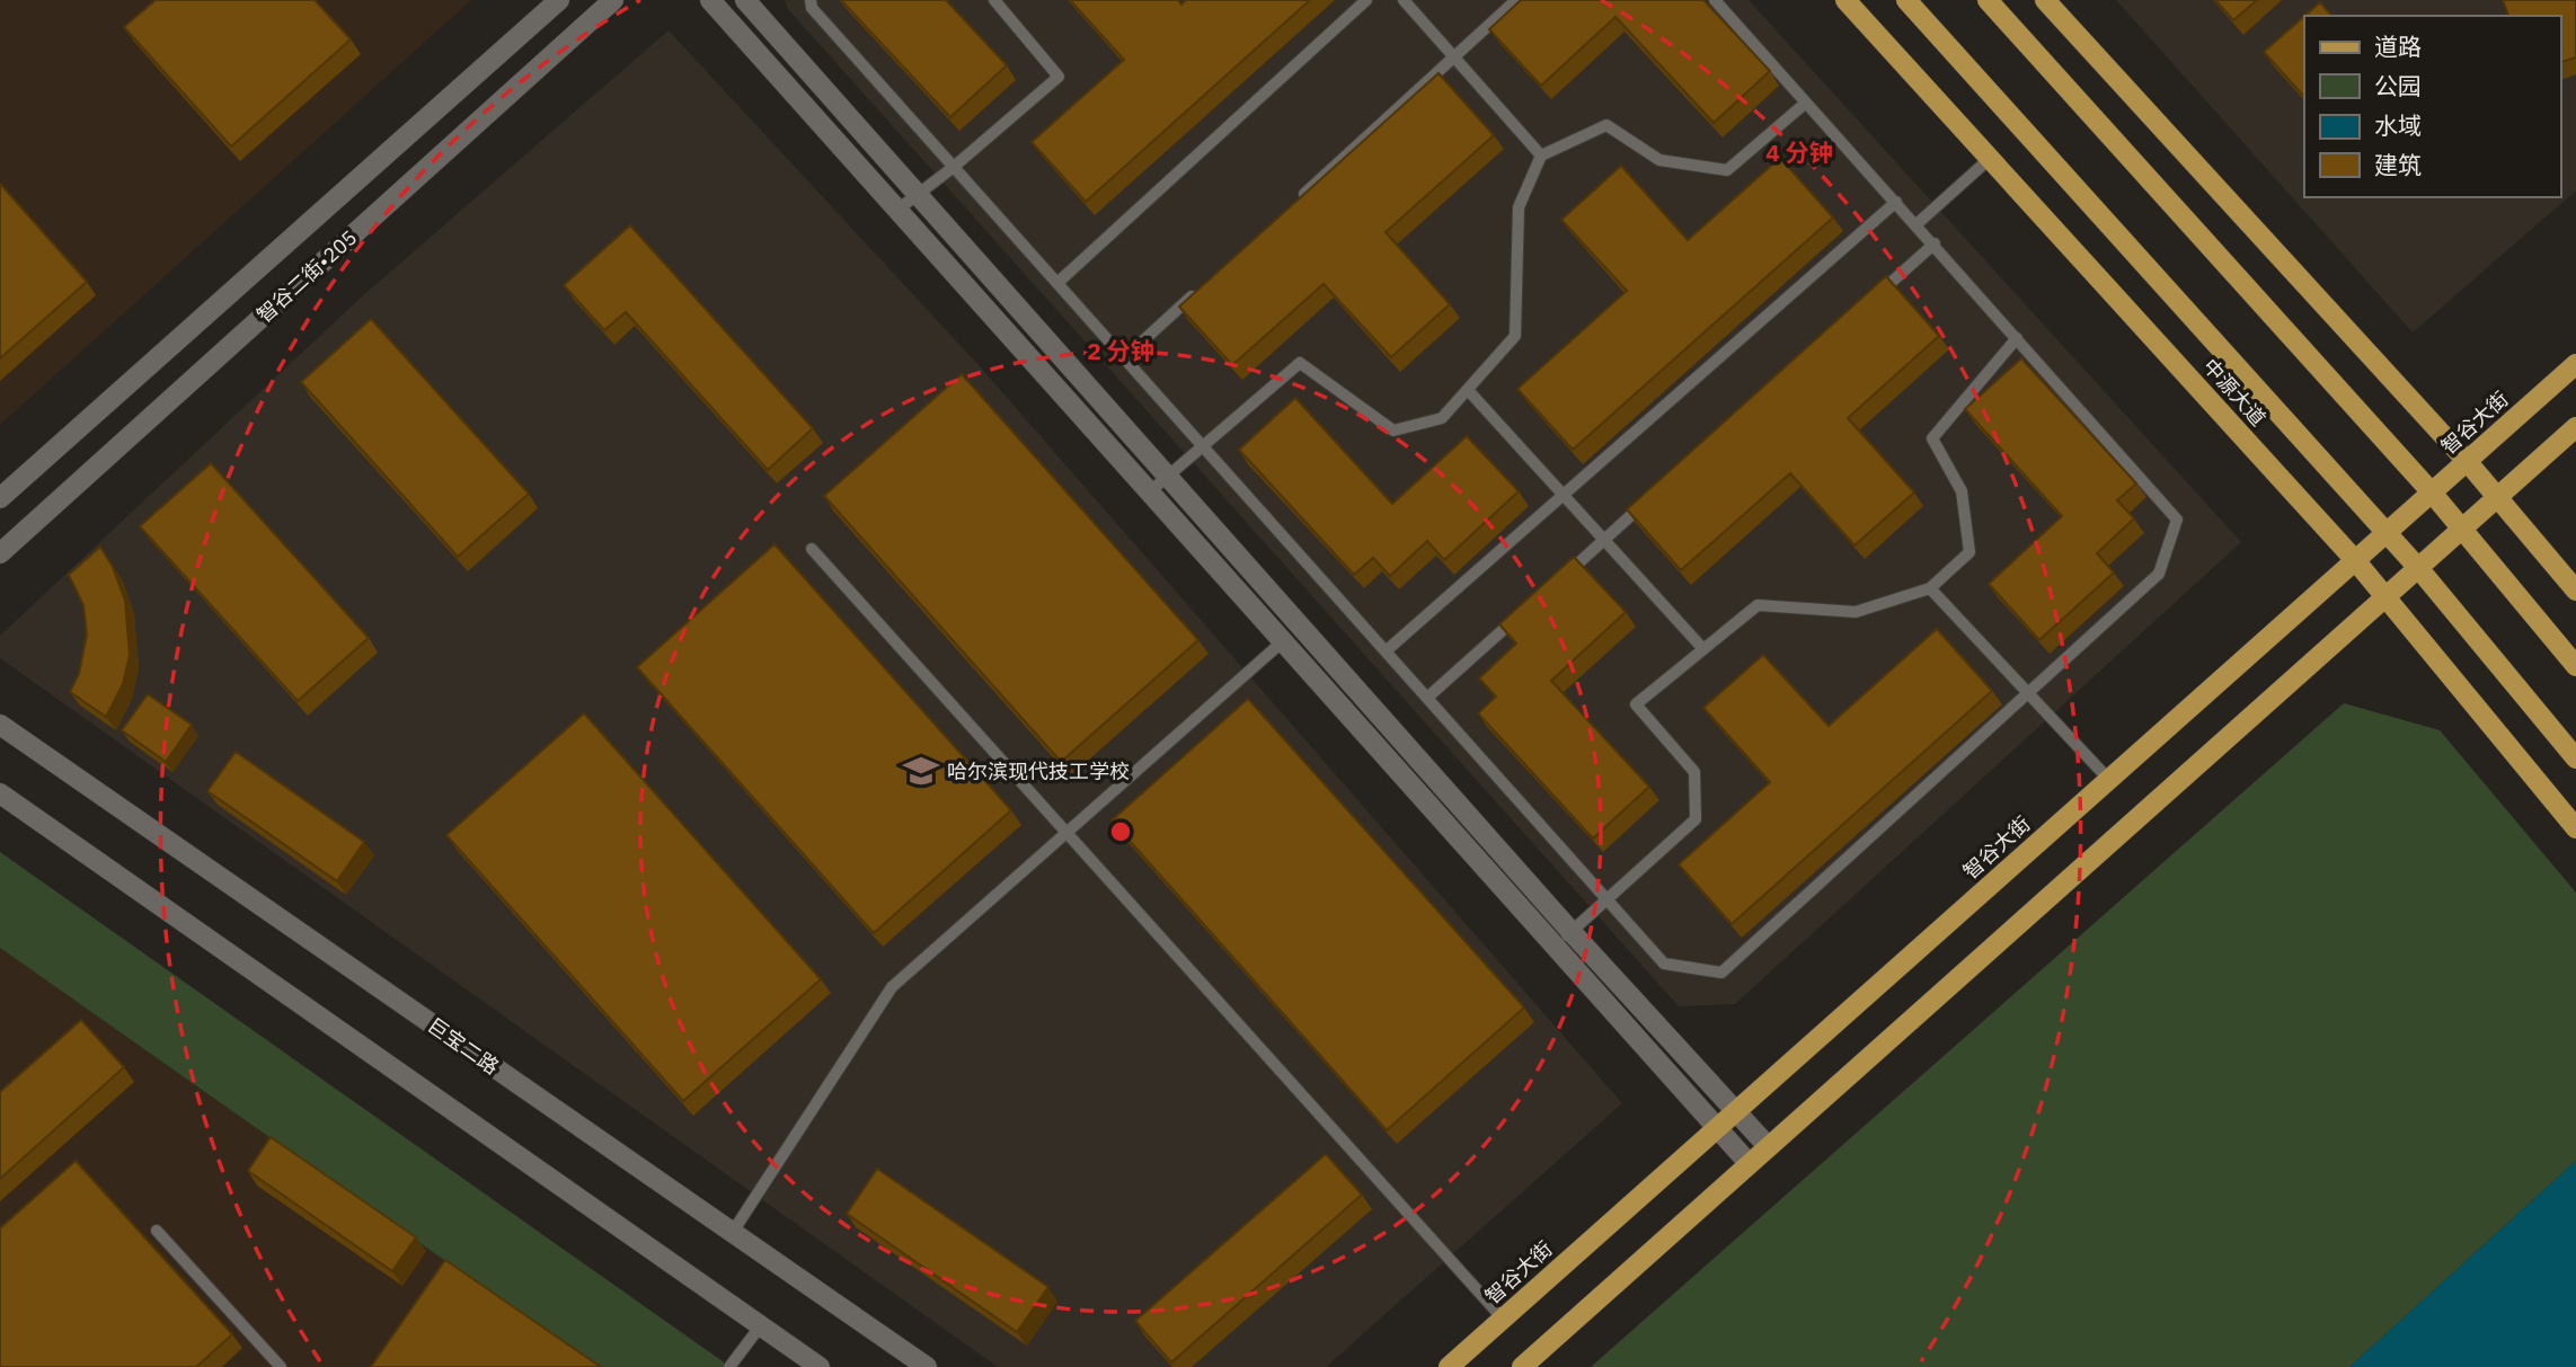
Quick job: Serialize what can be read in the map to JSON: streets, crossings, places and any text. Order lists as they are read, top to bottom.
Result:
{
  "streets": {
    "main road": ["中源大道", "智谷大街"],
    "street": ["智谷二街•205", "巨宝二路"]
  },
  "crossings": [
    ["中源大道", "智谷大街"]
  ],
  "places": {
    "school or university": ["哈尔滨现代技工学校"]
  },
  "legend": [
    "道路",
    "公园",
    "水域",
    "建筑"
  ],
  "rings": ["4 分钟", "2 分钟"]
}
